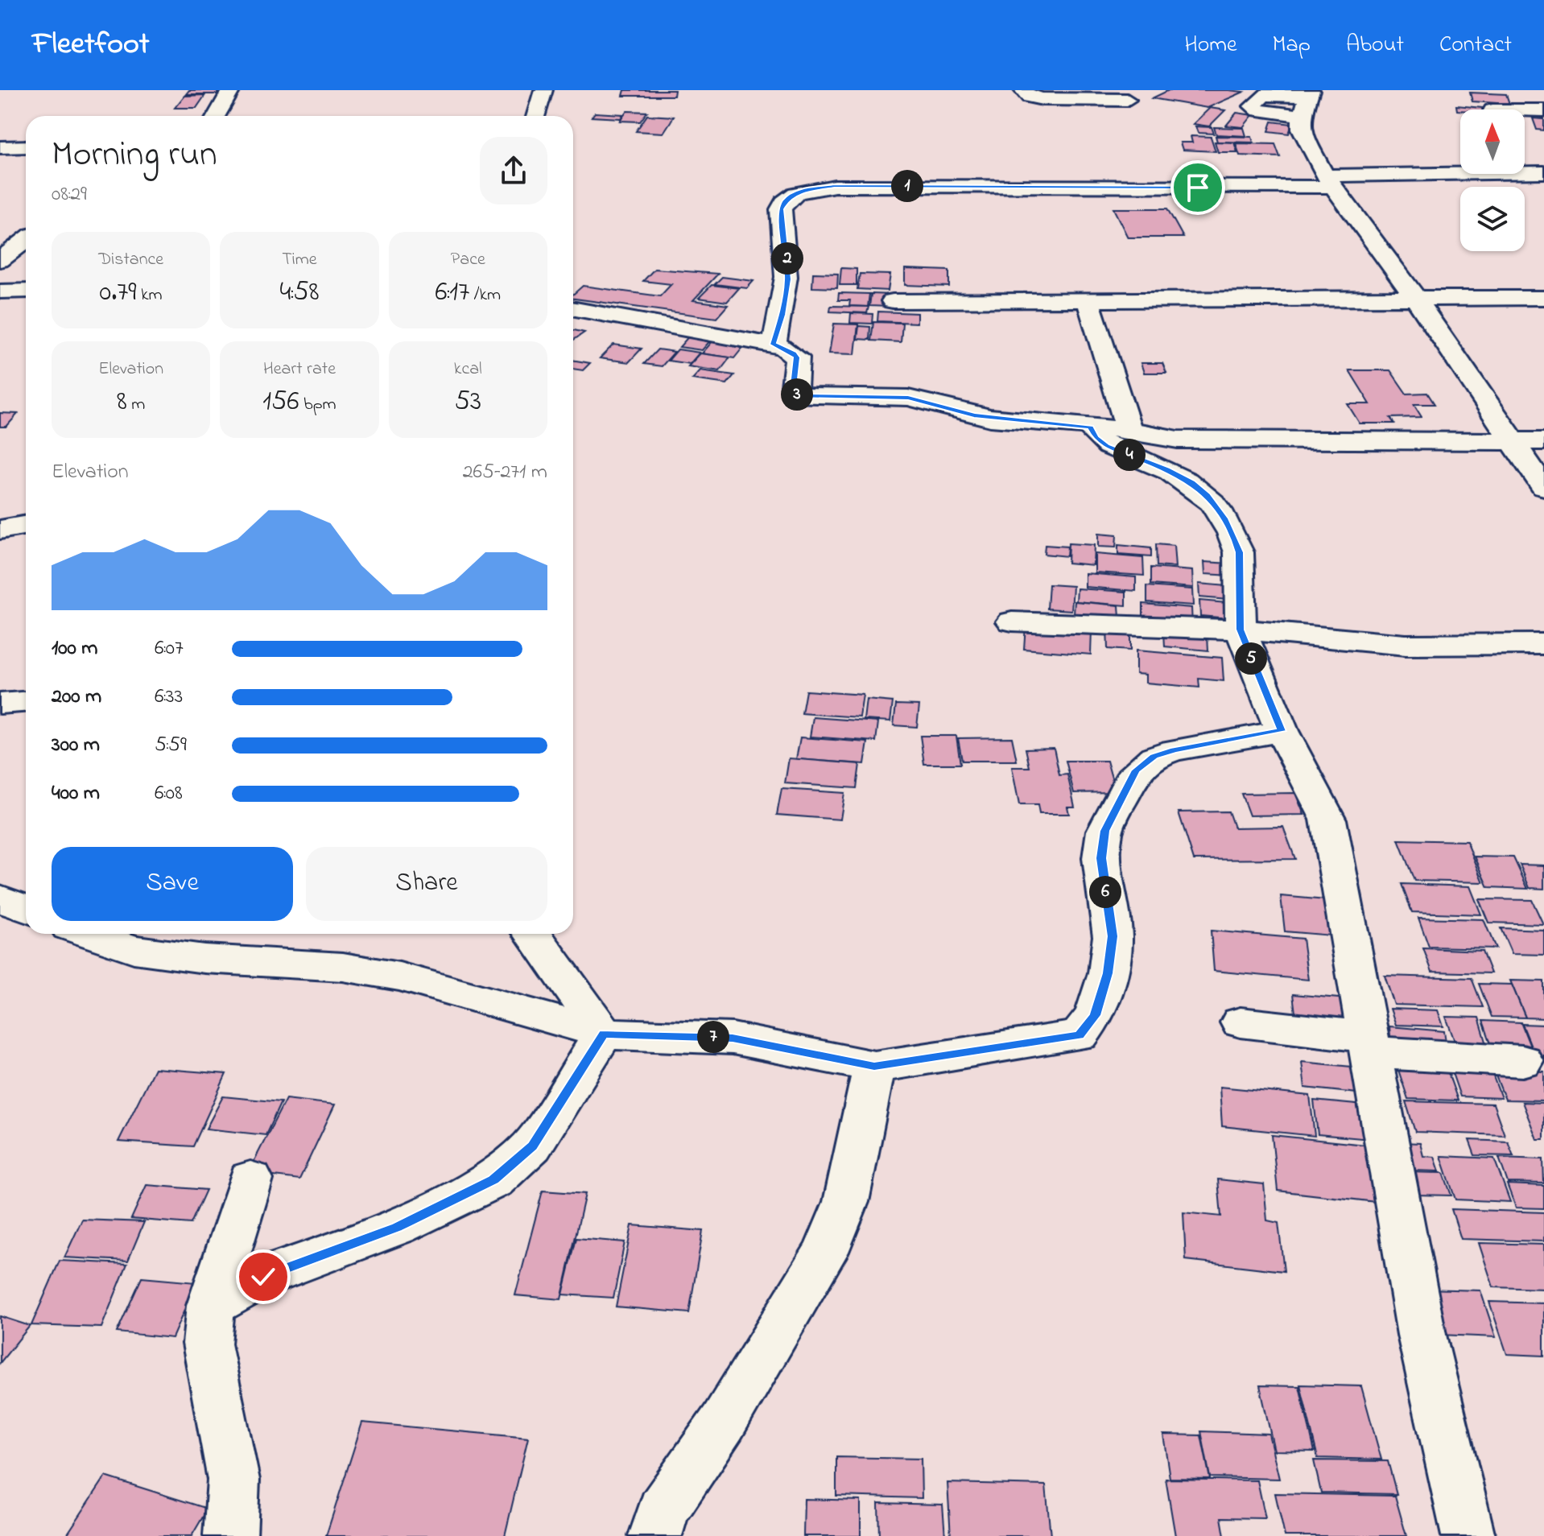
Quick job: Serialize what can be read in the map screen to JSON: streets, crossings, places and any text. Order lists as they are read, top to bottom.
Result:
{
  "north": "top",
  "page": {
    "header": "Fleetfoot",
    "nav": [
      "Home",
      "Map",
      "About",
      "Contact"
    ],
    "heading": ["Morning run", "08:29"],
    "pins": [
      "1",
      "2",
      "3",
      "4",
      "5",
      "6",
      "7"
    ],
    "stats": [
      ["Distance", "0.79 km"],
      ["Time", "4:58"],
      ["Pace", "6:17 /km"],
      ["Elevation", "8 m"],
      ["Heart rate", "156 bpm"],
      ["kcal", "53"]
    ],
    "chart": ["Elevation", "265–271 m"],
    "list": [
      {
        "name": "100 m",
        "note": "6:07"
      },
      {
        "name": "200 m",
        "note": "6:33"
      },
      {
        "name": "300 m",
        "note": "5:59"
      },
      {
        "name": "400 m",
        "note": "6:08"
      }
    ],
    "buttons": ["Save", "Share"]
  }
}
